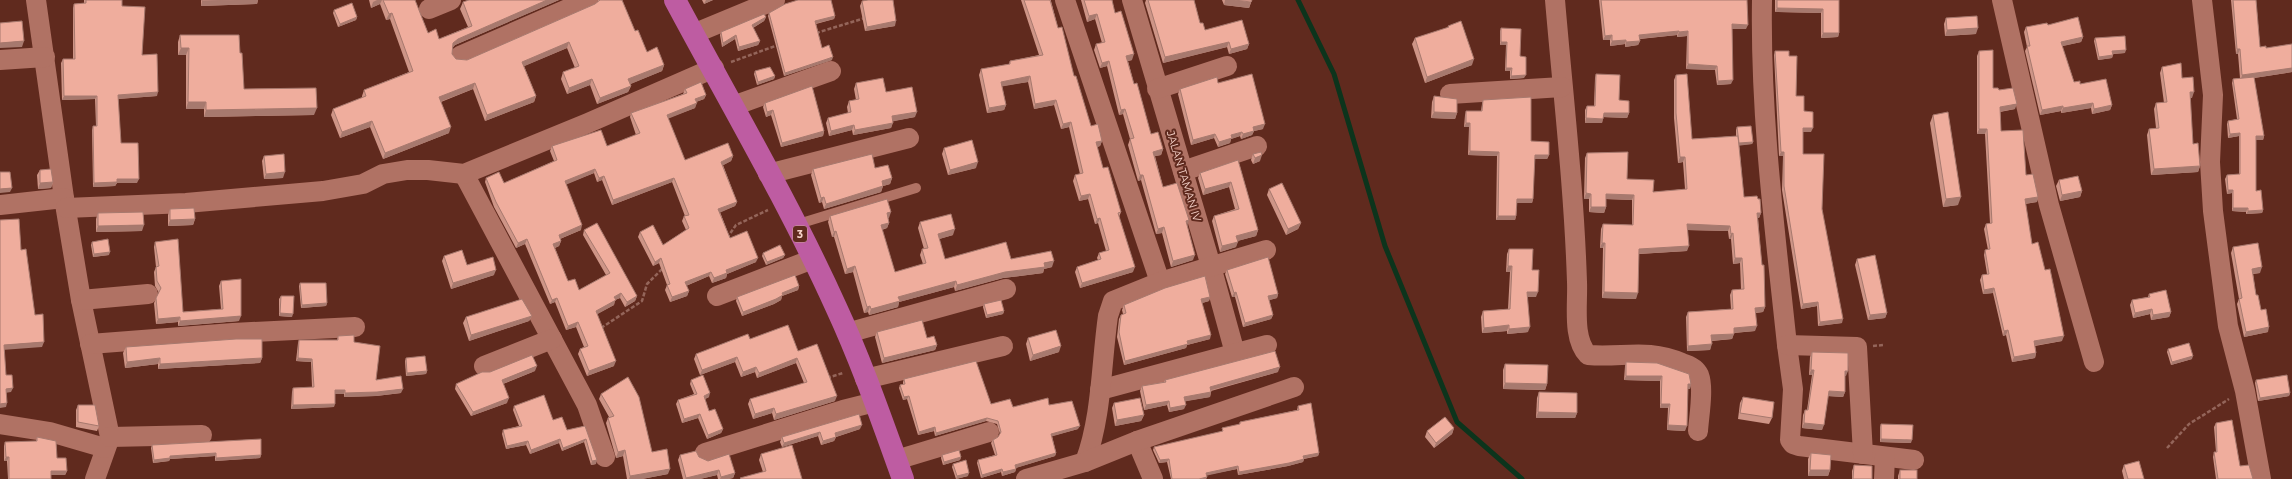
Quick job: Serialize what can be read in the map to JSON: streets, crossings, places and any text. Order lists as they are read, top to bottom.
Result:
{
  "streets": {
    "highway": ["3"],
    "street": ["JALAN TAMAN IV"]
  }
}
